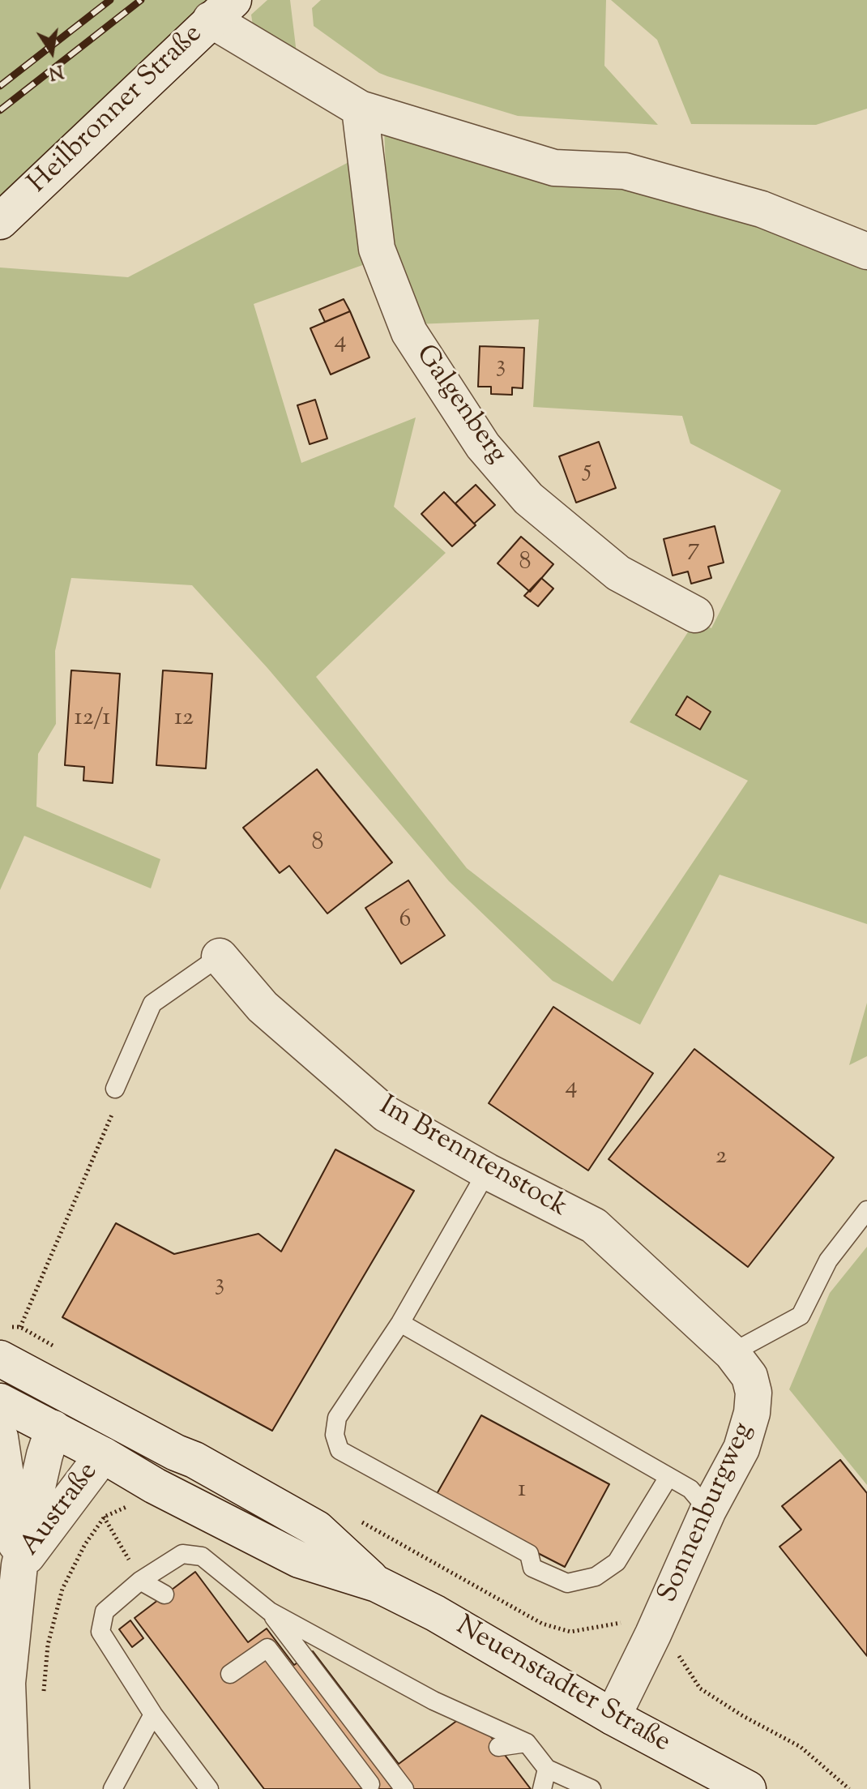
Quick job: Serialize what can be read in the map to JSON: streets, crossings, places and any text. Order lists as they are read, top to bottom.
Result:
{
  "streets": {
    "street": [
      "Heilbronner Straße",
      "Galgenberg",
      "Im Brenntenstock",
      "Austraße",
      "Sonnenburgweg",
      "Neuenstadter Straße"
    ]
  },
  "crossings": [
    ["Im Brenntenstock", "Sonnenburgweg"],
    ["Austraße", "Neuenstadter Straße"],
    ["Sonnenburgweg", "Neuenstadter Straße"]
  ],
  "house_numbers": [
    "4",
    "3",
    "5",
    "7",
    "8",
    "12/1",
    "12",
    "8",
    "6",
    "4",
    "2",
    "3",
    "1"
  ],
  "north": "bottom"
}
